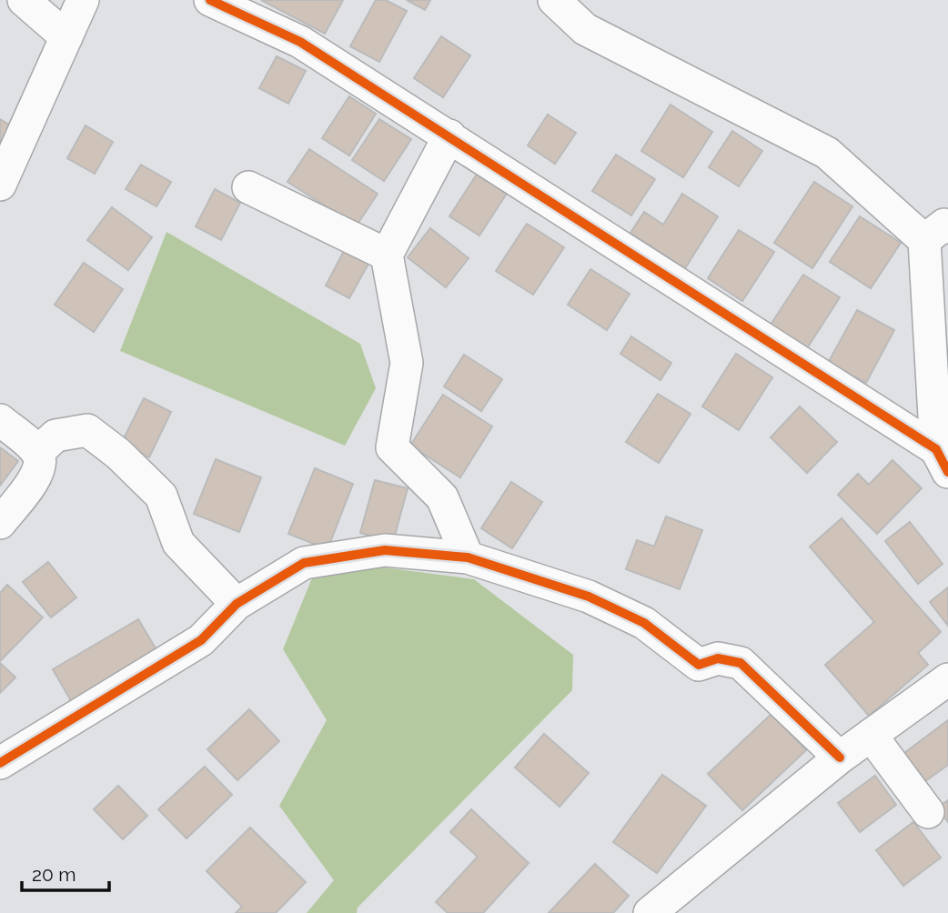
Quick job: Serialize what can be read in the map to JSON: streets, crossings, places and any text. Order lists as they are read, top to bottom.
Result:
{
  "scale_bar": "20 m"
}
